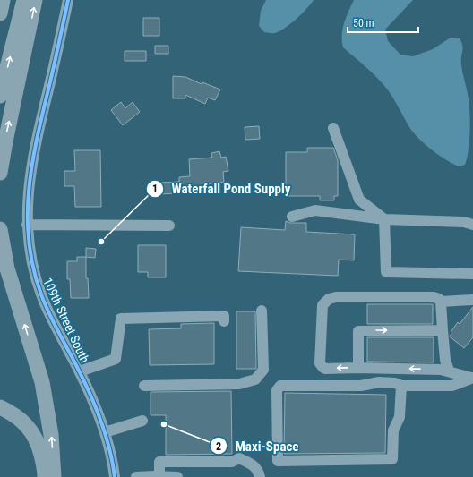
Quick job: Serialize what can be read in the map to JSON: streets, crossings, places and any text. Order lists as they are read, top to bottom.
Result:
{
  "streets": {
    "street": ["109th Street South"]
  },
  "places": ["Waterfall Pond Supply", "Maxi-Space"],
  "scale_bar": "50 m"
}
